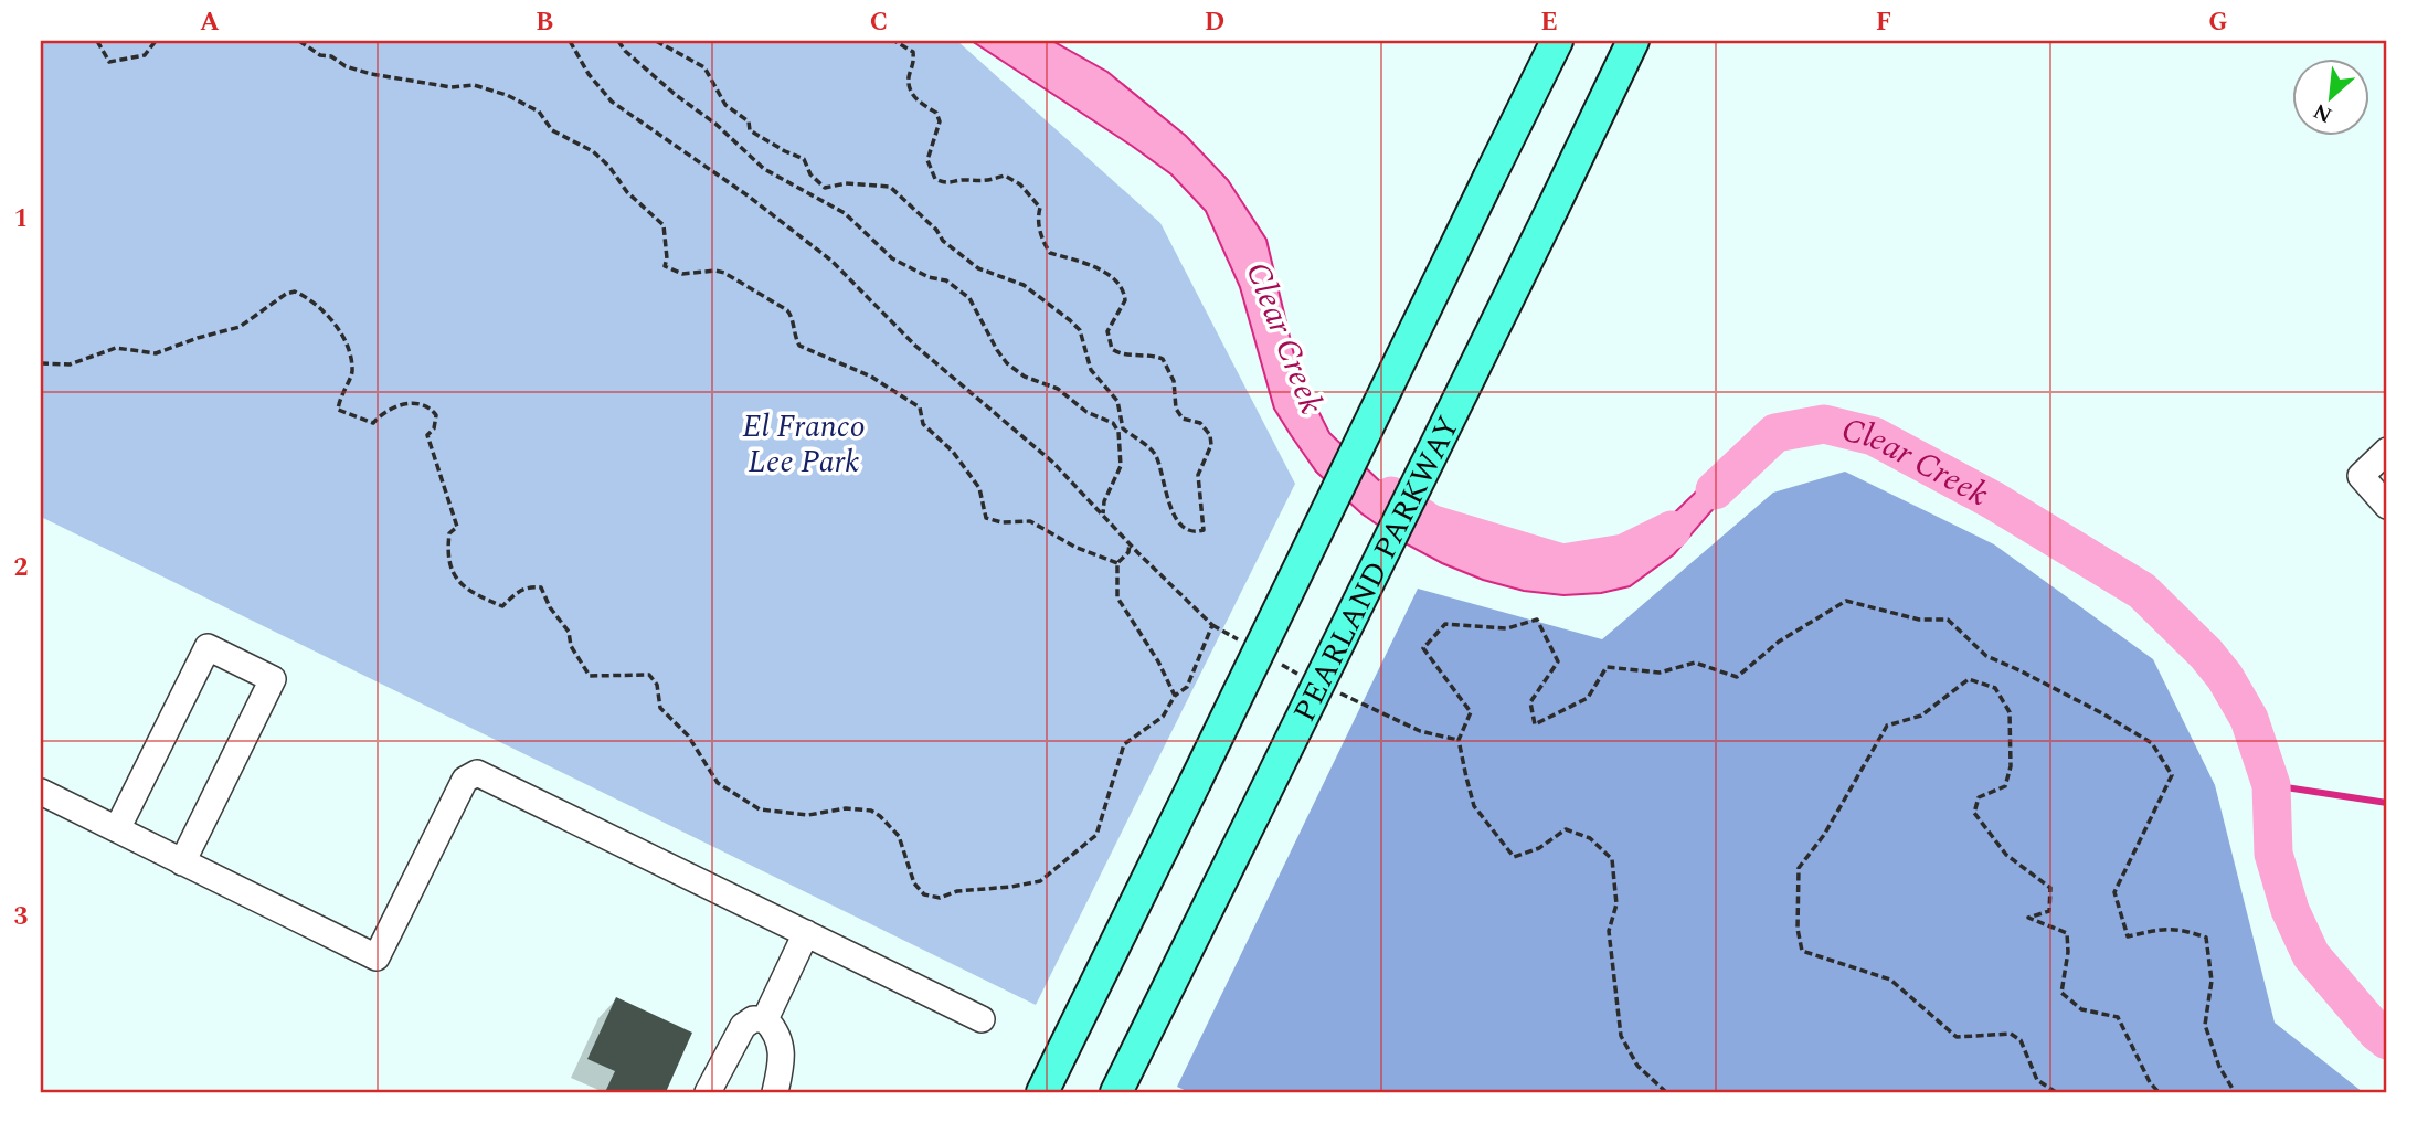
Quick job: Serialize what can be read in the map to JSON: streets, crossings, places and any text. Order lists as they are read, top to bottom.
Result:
{
  "streets": {
    "main road": ["PEARLAND PARKWAY"]
  },
  "water": ["Clear Creek"],
  "parks": ["El Franco Lee Park"],
  "north": "bottom left",
  "grid": {
    "columns": [
      "A",
      "B",
      "C",
      "D",
      "E",
      "F",
      "G"
    ],
    "rows": ["1", "2", "3"]
  }
}
